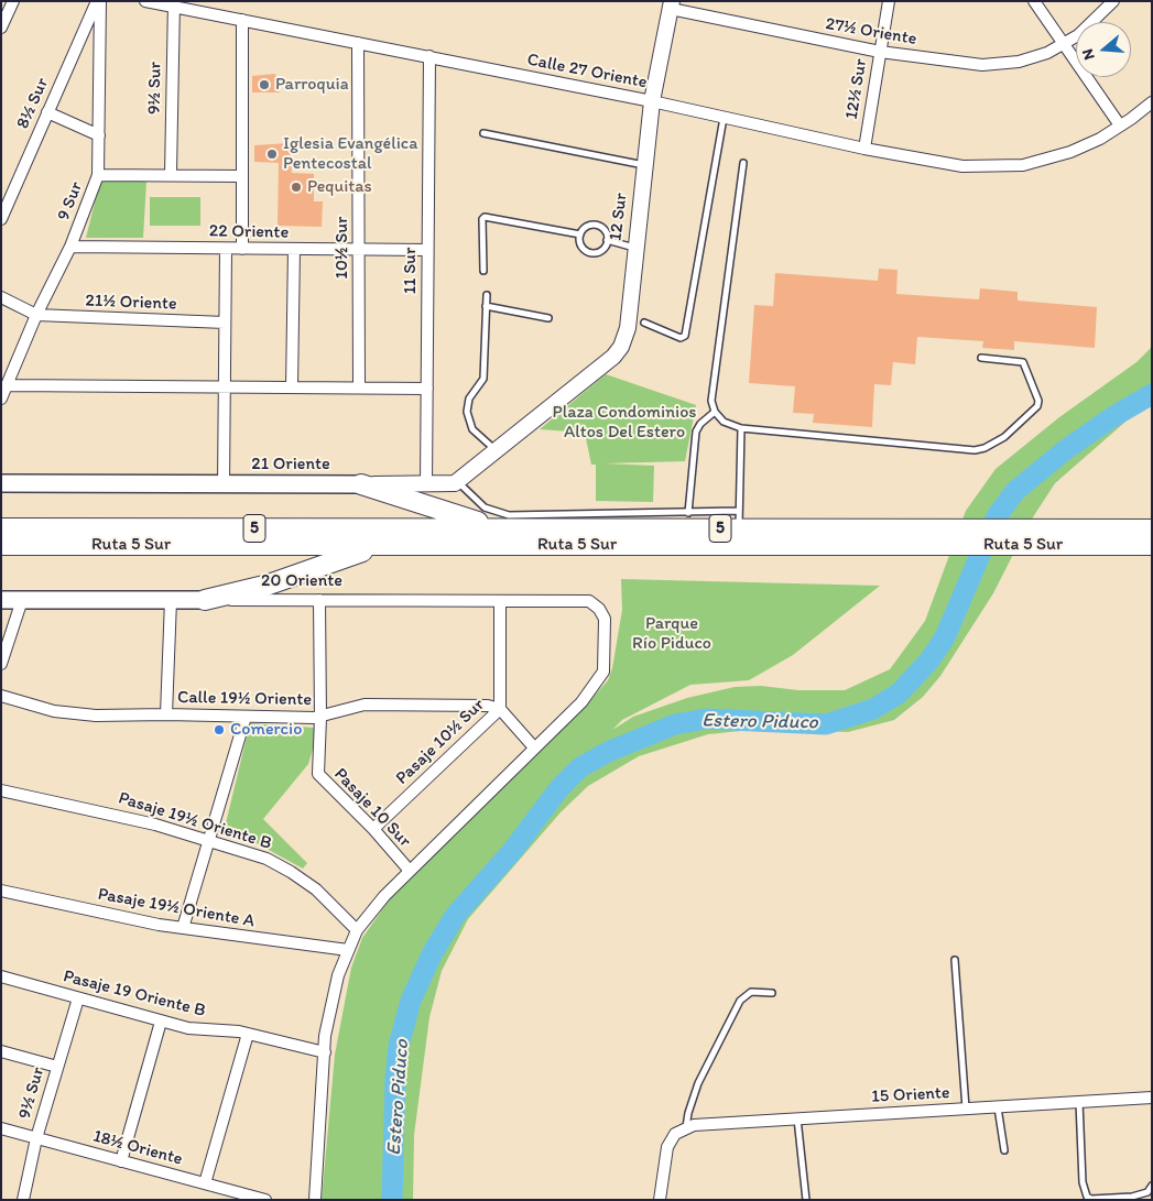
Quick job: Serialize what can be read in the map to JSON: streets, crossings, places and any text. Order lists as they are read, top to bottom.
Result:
{
  "streets": {
    "highway": ["5", "Ruta 5 Sur"],
    "main road": ["21 Oriente", "20 Oriente"],
    "street": [
      "27½ Oriente",
      "Calle 27 Oriente",
      "9½ Sur",
      "12½ Sur",
      "8½ Sur",
      "9 Sur",
      "12 Sur",
      "22 Oriente",
      "10½ Sur",
      "11 Sur",
      "21½ Oriente",
      "Calle 19½ Oriente",
      "Pasaje 10½ Sur",
      "Pasaje 10 Sur",
      "Pasaje 19½ Oriente B",
      "Pasaje 19½ Oriente A",
      "Pasaje 19 Oriente B",
      "15 Oriente",
      "18½ Oriente"
    ]
  },
  "crossings": [
    ["27½ Oriente", "12½ Sur"],
    ["27½ Oriente", "12 Sur"],
    ["Calle 27 Oriente", "9½ Sur"],
    ["Calle 27 Oriente", "12½ Sur"],
    ["Calle 27 Oriente", "12 Sur"],
    ["Calle 27 Oriente", "10½ Sur"],
    ["Calle 27 Oriente", "11 Sur"],
    ["9½ Sur", "Pasaje 19 Oriente B"],
    ["9½ Sur", "18½ Oriente"],
    ["8½ Sur", "9 Sur"],
    ["9 Sur", "22 Oriente"],
    ["9 Sur", "21½ Oriente"],
    ["12 Sur", "21 Oriente"],
    ["22 Oriente", "10½ Sur"],
    ["22 Oriente", "11 Sur"],
    ["11 Sur", "21 Oriente"],
    ["20 Oriente", "Pasaje 10½ Sur"],
    ["20 Oriente", "Pasaje 10 Sur"],
    ["Calle 19½ Oriente", "Pasaje 10½ Sur"],
    ["Calle 19½ Oriente", "Pasaje 10 Sur"],
    ["Pasaje 10½ Sur", "Pasaje 10 Sur"]
  ],
  "water": ["Estero Piduco"],
  "parks": ["Plaza Condominios Altos Del Estero", "Parque Río Piduco"],
  "places": [
    "Parroquia",
    "Iglesia Evangélica Pentecostal",
    "Pequitas",
    "Comercio"
  ],
  "north": "left"
}
